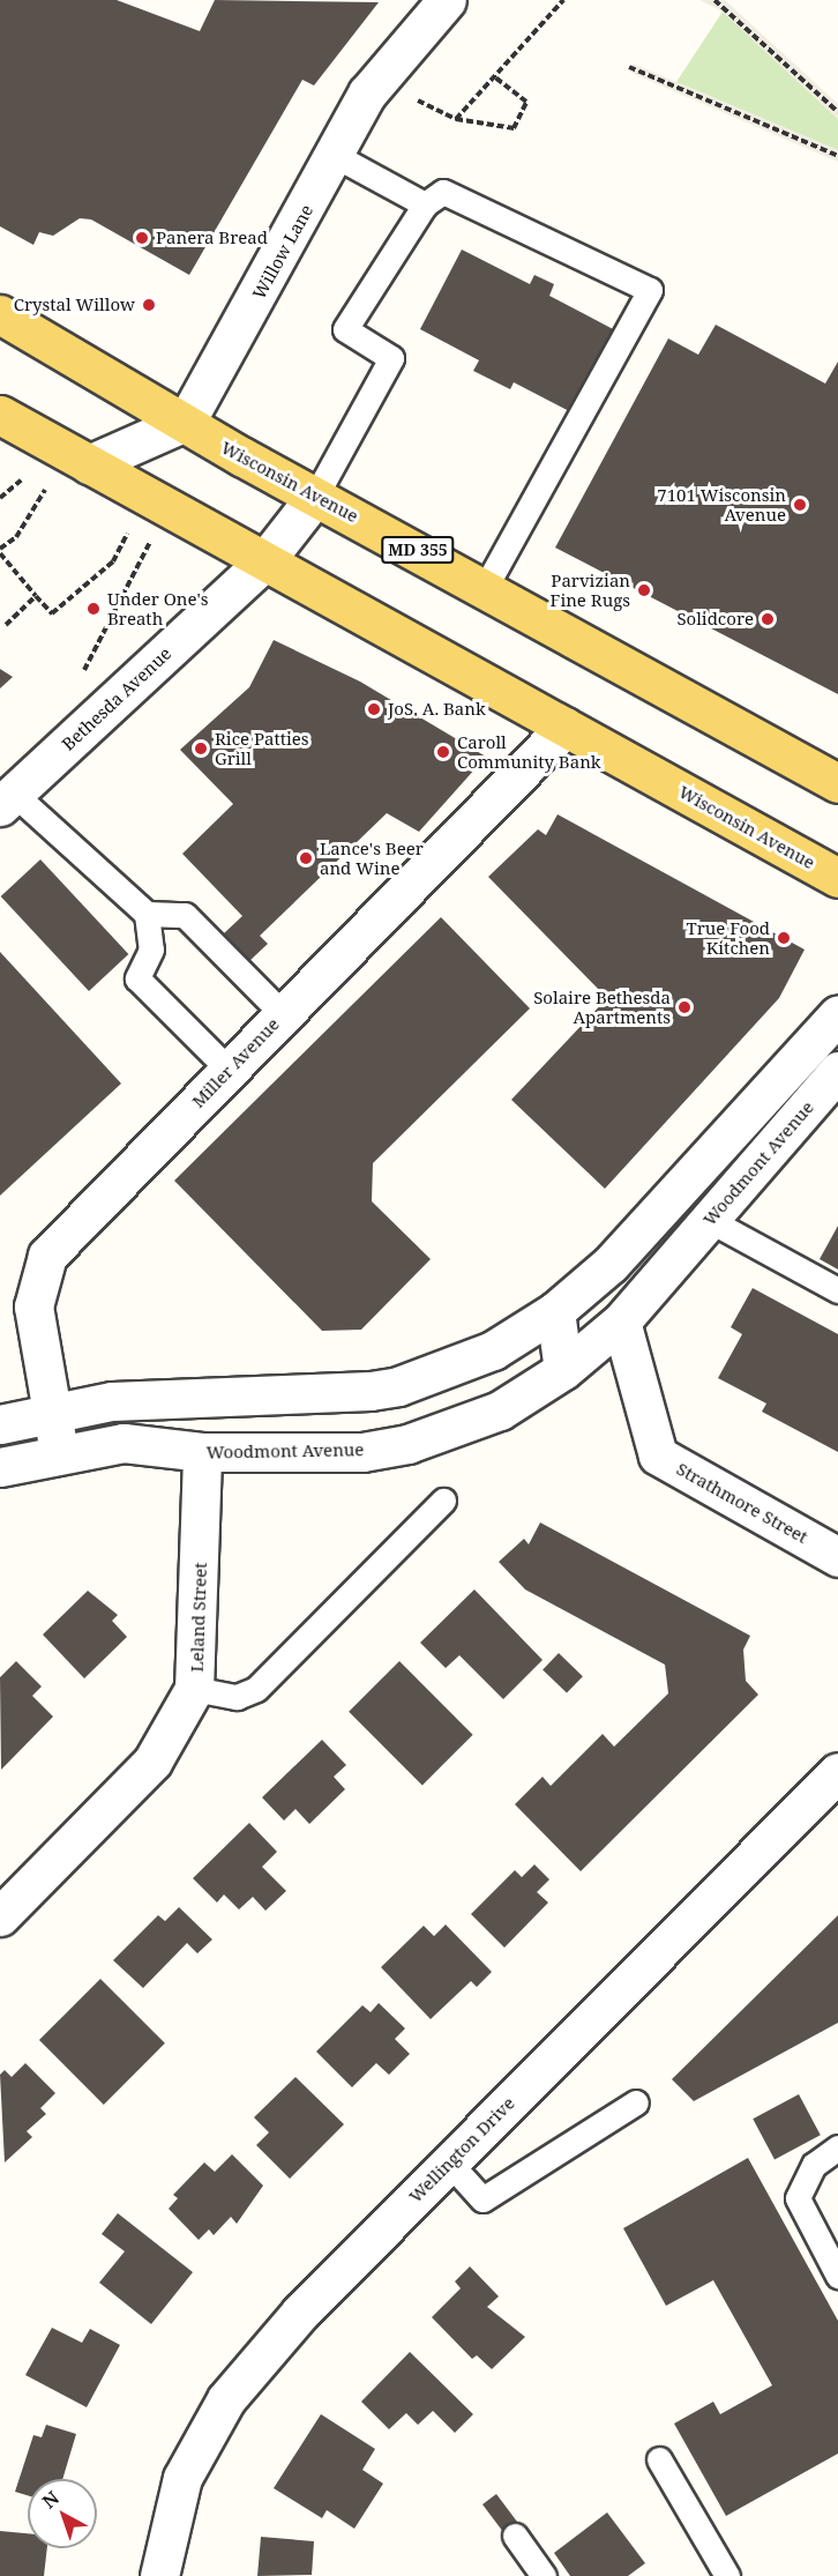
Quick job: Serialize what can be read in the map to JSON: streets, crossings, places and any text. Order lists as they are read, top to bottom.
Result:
{
  "streets": {
    "main road": ["Wisconsin Avenue", "MD 355"],
    "street": [
      "Willow Lane",
      "Bethesda Avenue",
      "Miller Avenue",
      "Woodmont Avenue",
      "Strathmore Street",
      "Leland Street",
      "Wellington Drive"
    ]
  },
  "crossings": [
    ["Willow Lane", "Wisconsin Avenue"],
    ["Wisconsin Avenue", "Bethesda Avenue"],
    ["Wisconsin Avenue", "Miller Avenue"],
    ["Miller Avenue", "Woodmont Avenue"],
    ["Woodmont Avenue", "Strathmore Street"],
    ["Woodmont Avenue", "Leland Street"]
  ],
  "places": [
    "Panera Bread",
    "Crystal Willow",
    "7101 Wisconsin Avenue",
    "Parvizian Fine Rugs",
    "Under One's Breath",
    "Solidcore",
    "JoS. A. Bank",
    "Rice Patties Grill",
    "Caroll Community Bank",
    "Lance's Beer and Wine",
    "True Food Kitchen",
    "Solaire Bethesda Apartments"
  ],
  "north": "top left"
}
